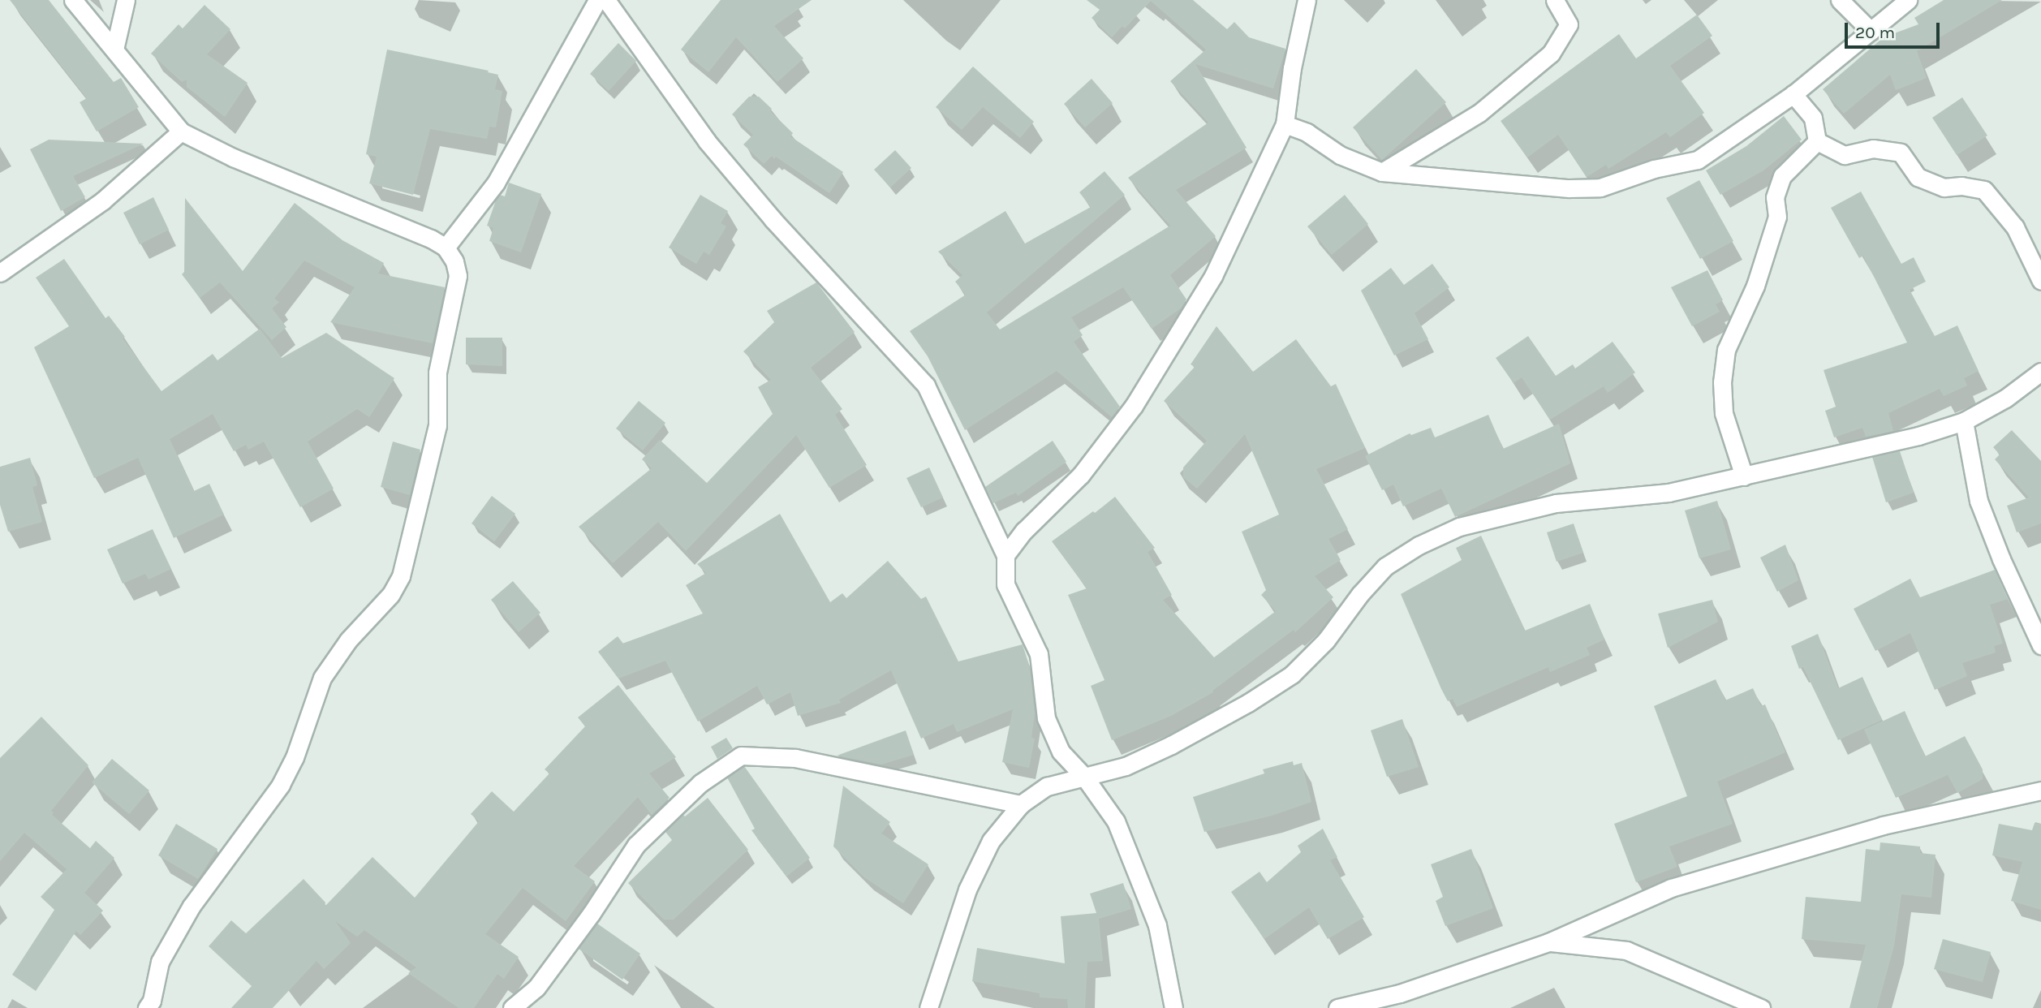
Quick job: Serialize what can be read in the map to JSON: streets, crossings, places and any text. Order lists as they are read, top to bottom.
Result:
{
  "scale_bar": "20 m"
}
